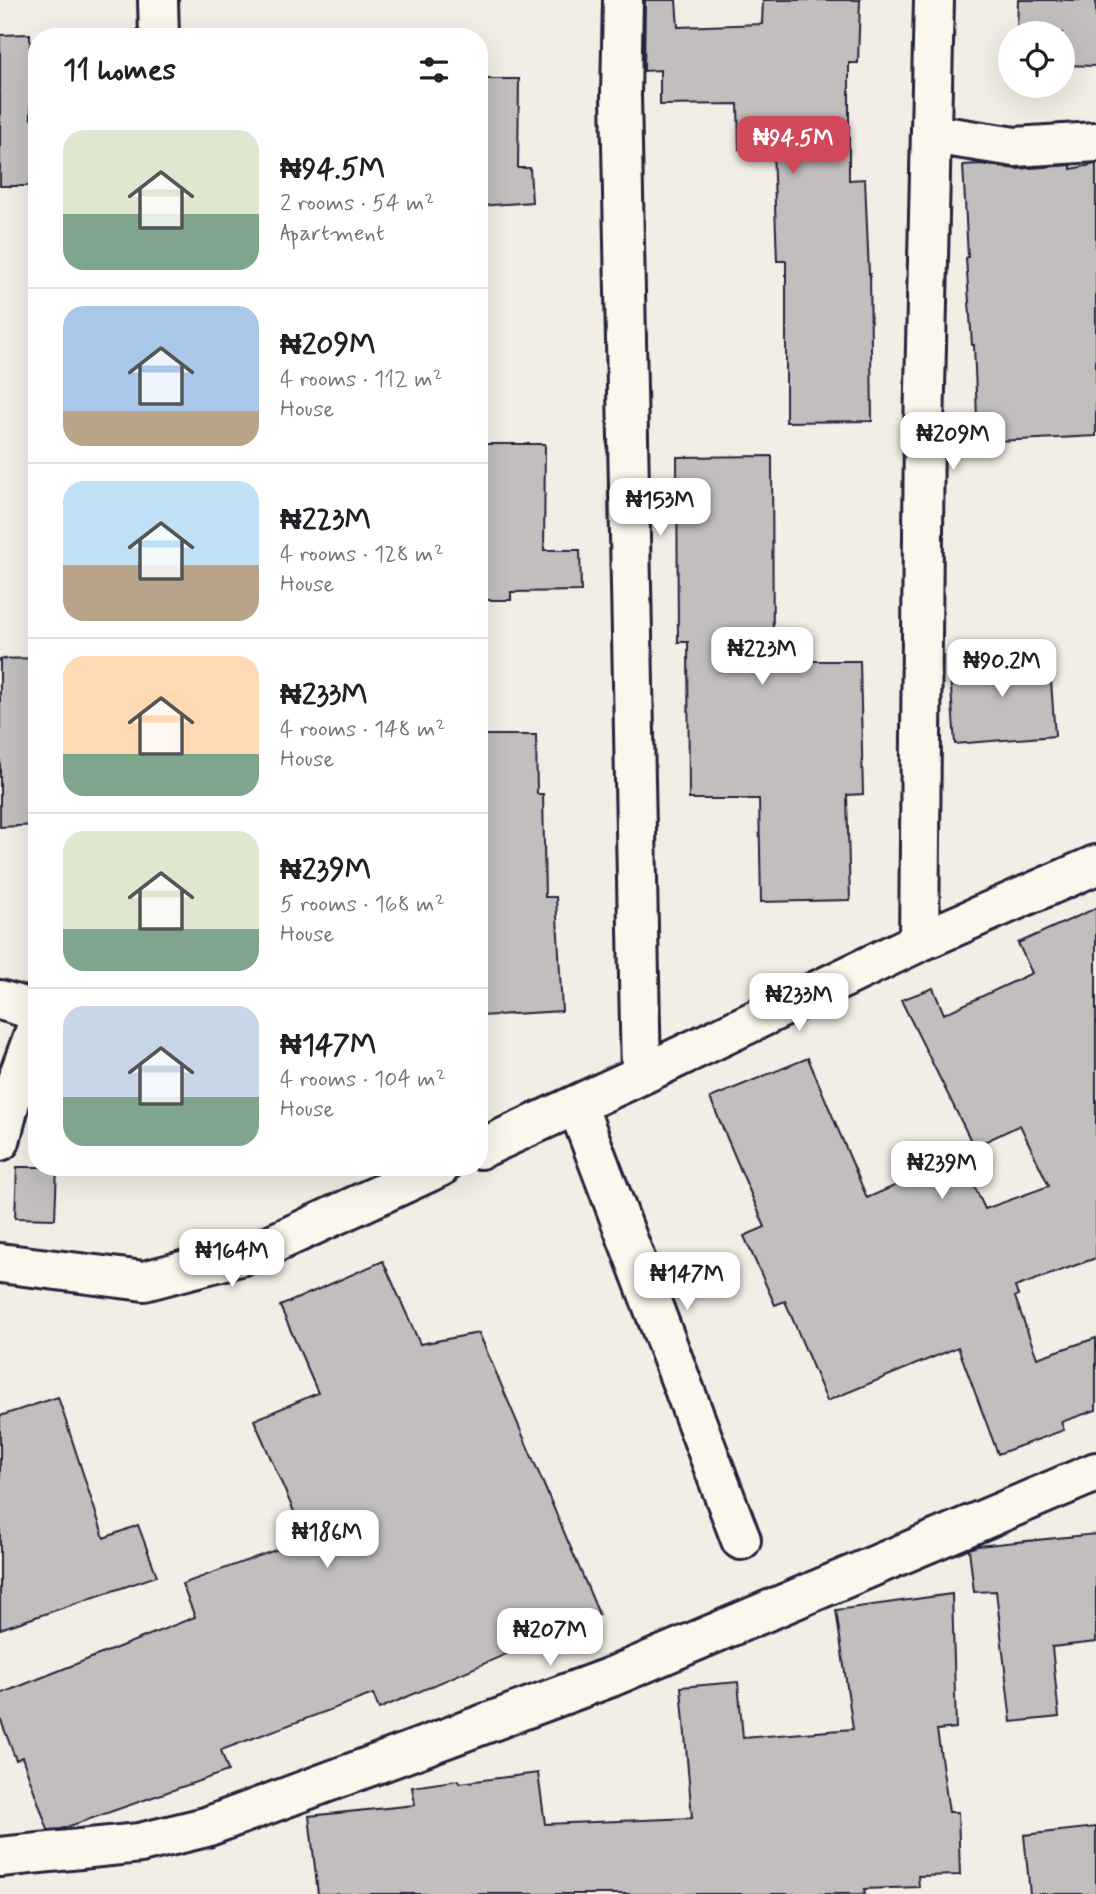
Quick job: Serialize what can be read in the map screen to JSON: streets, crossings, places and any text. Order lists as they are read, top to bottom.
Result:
{
  "page": {
    "heading": "11 homes",
    "list": [
      {
        "name": "₦94.5M",
        "note": "2 rooms · 54 m² · Apartment"
      },
      {
        "name": "₦209M",
        "note": "4 rooms · 112 m² · House"
      },
      {
        "name": "₦223M",
        "note": "4 rooms · 128 m² · House"
      },
      {
        "name": "₦233M",
        "note": "4 rooms · 148 m² · House"
      },
      {
        "name": "₦239M",
        "note": "5 rooms · 168 m² · House"
      },
      {
        "name": "₦147M",
        "note": "4 rooms · 104 m² · House"
      }
    ],
    "price": [
      "₦94.5M",
      "₦209M",
      "₦153M",
      "₦223M",
      "₦90.2M",
      "₦233M",
      "₦239M",
      "₦164M",
      "₦147M",
      "₦186M",
      "₦207M"
    ]
  }
}
